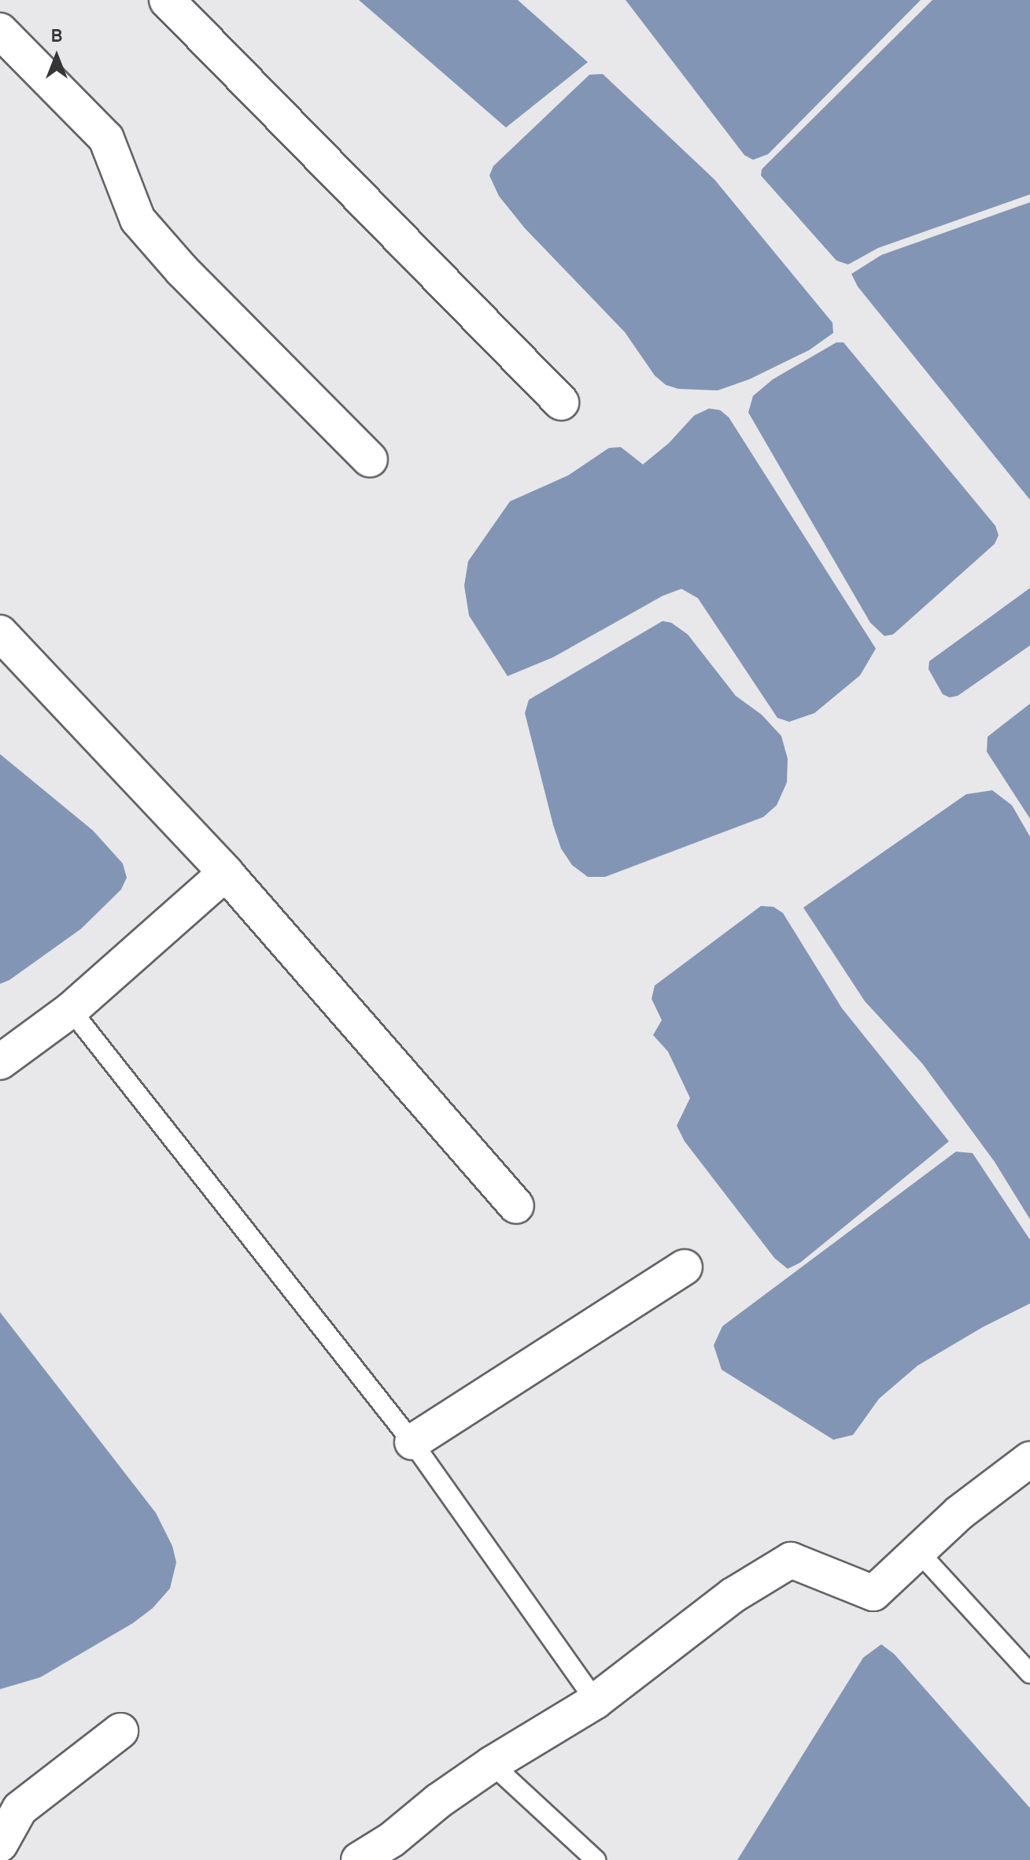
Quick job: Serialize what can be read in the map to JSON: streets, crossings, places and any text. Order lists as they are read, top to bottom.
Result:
{
  "north": "top"
}
